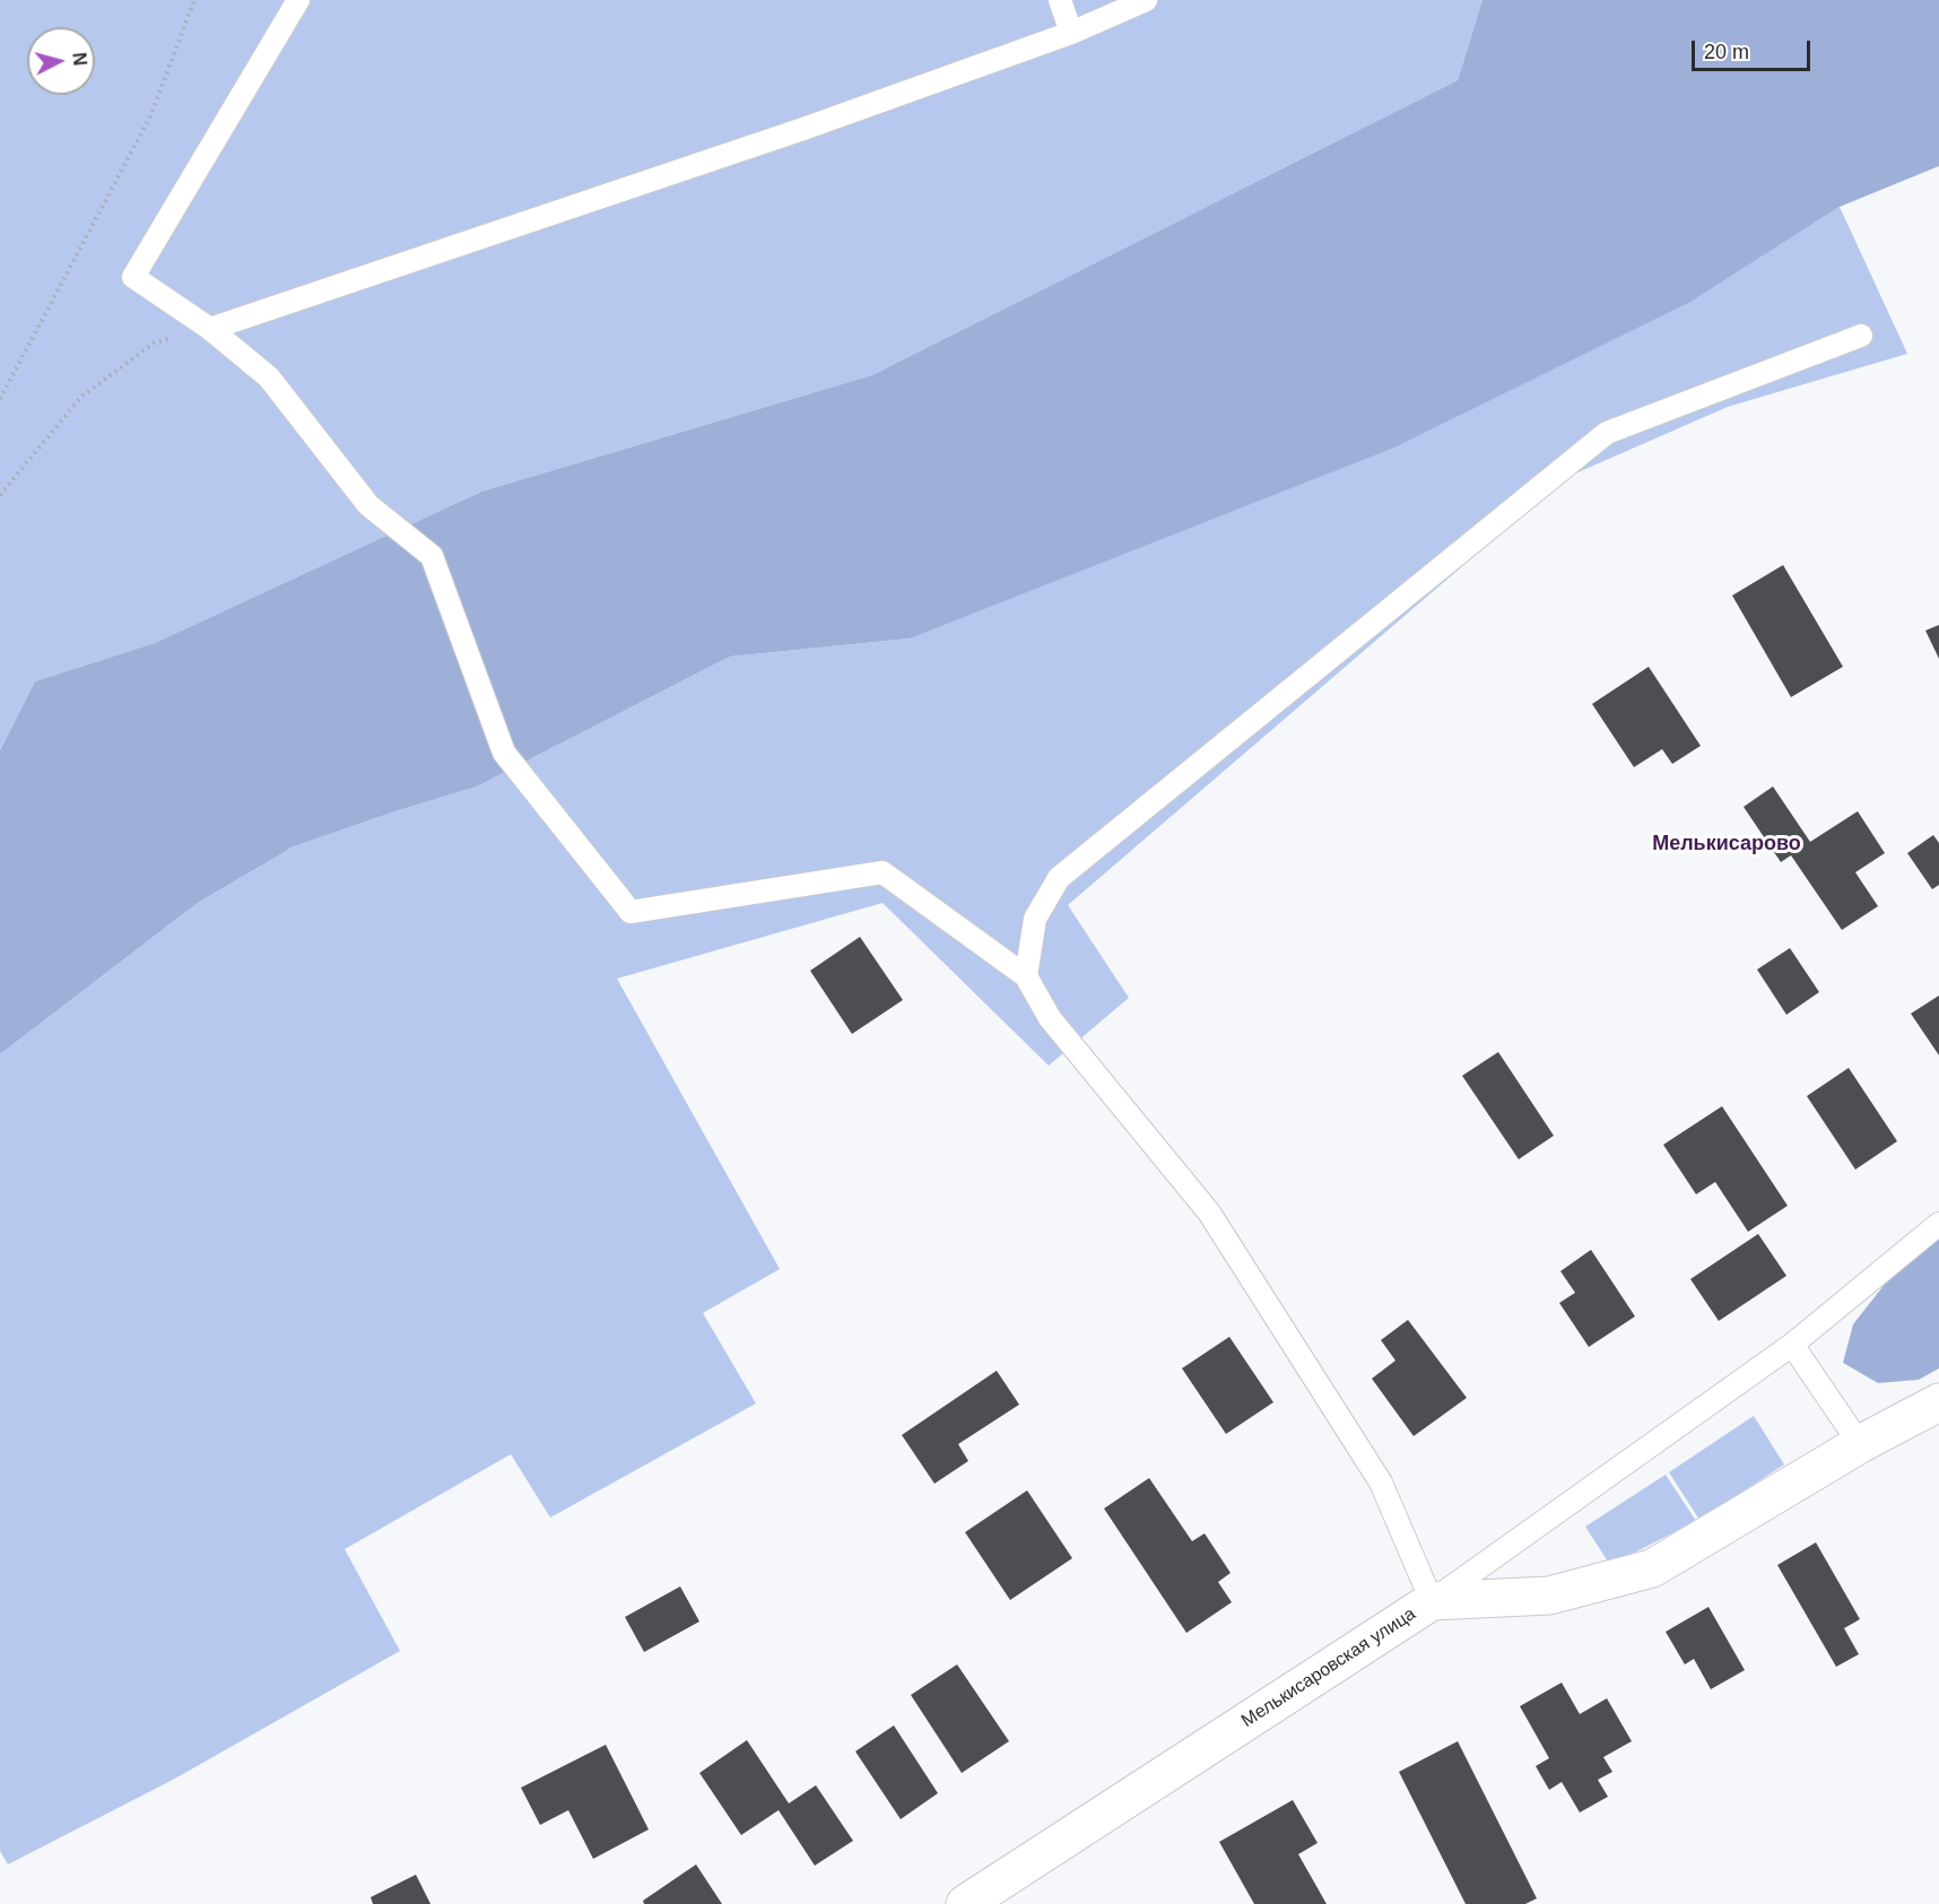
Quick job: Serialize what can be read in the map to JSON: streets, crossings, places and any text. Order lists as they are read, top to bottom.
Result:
{
  "streets": {
    "street": ["Мелькисаровская улица"]
  },
  "districts": ["Мелькисарово"],
  "scale_bar": "20 m",
  "north": "right"
}
